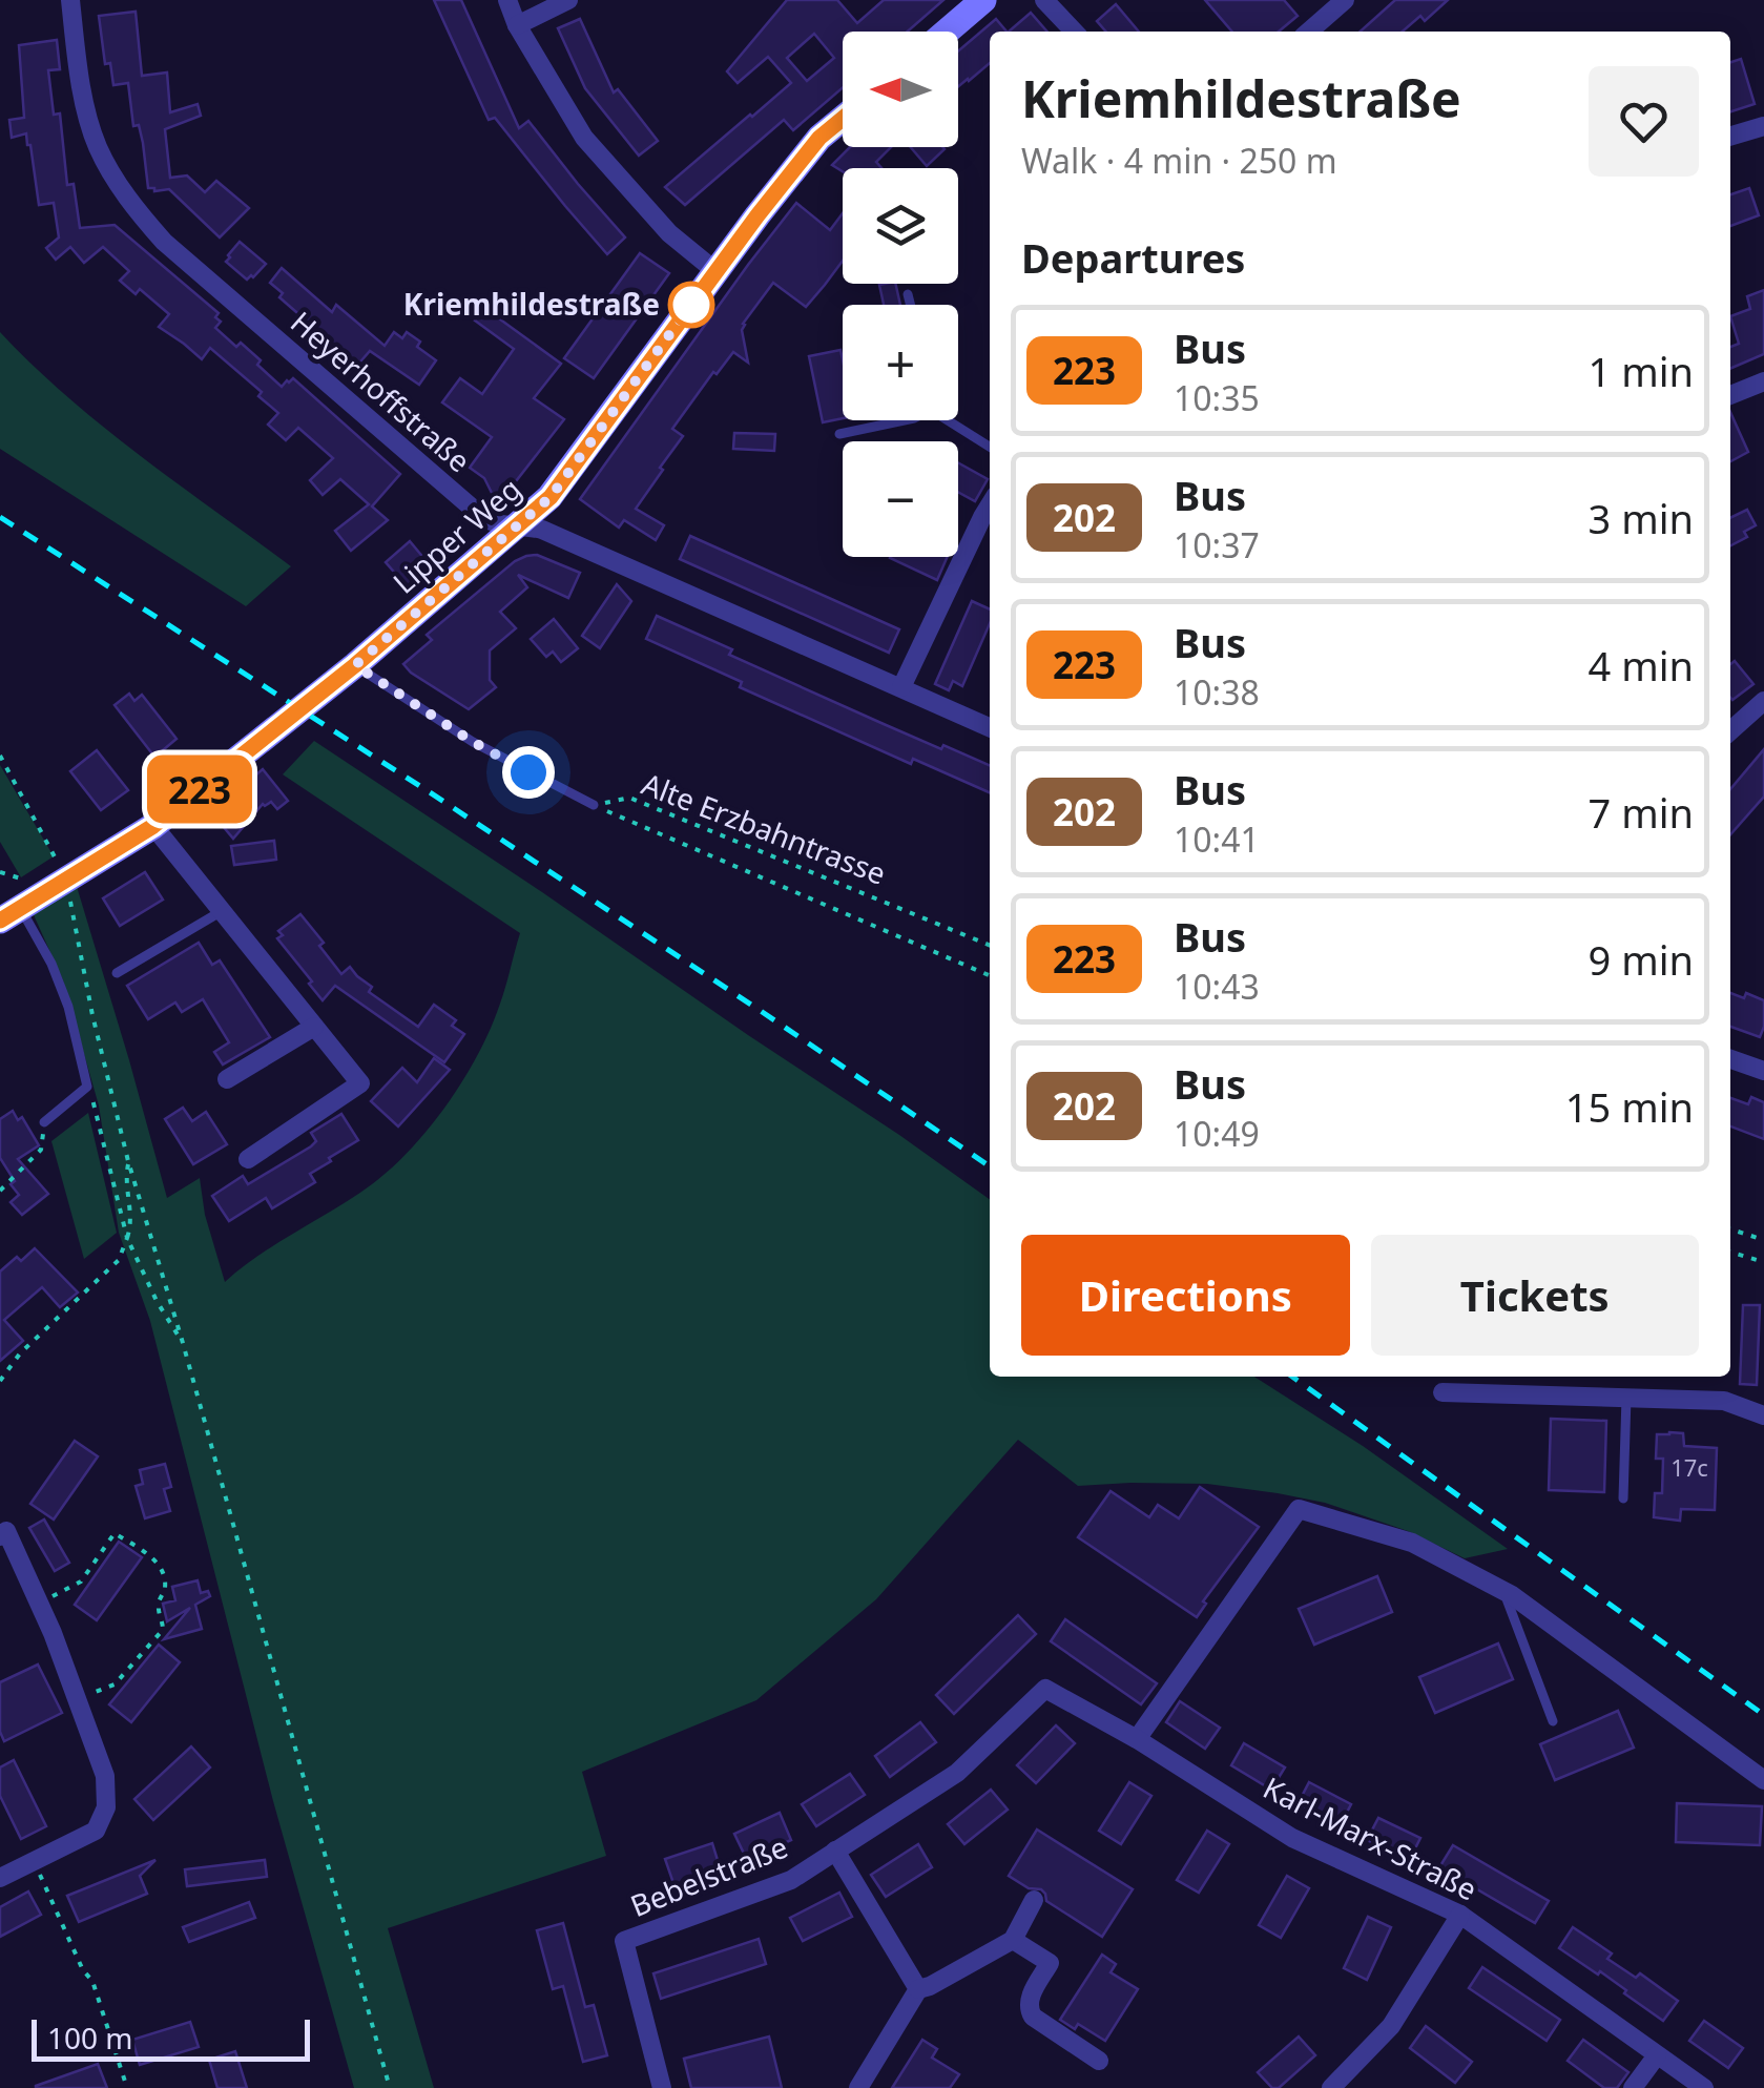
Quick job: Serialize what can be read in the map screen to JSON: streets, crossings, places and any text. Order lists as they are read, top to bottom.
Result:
{
  "streets": {
    "street": [
      "Heyerhoffstraße",
      "Lipper Weg",
      "Karl-Marx-Straße",
      "Bebelstraße"
    ],
    "path": ["Alte Erzbahntrasse"]
  },
  "crossings": [
    ["Heyerhoffstraße", "Lipper Weg"],
    ["Karl-Marx-Straße", "Bebelstraße"]
  ],
  "places": ["Kriemhildestraße"],
  "lines": ["bus line 223"],
  "house_numbers": ["17c"],
  "scale_bar": "100 m",
  "north": "left",
  "page": {
    "on_map": "223",
    "map_buttons": ["+", "−"],
    "heading": [
      ["Kriemhildestraße", "Walk · 4 min · 250 m"],
      "Departures"
    ],
    "list": [
      {
        "mark": "223",
        "name": "Bus",
        "note": "10:35",
        "value": "1 min"
      },
      {
        "mark": "202",
        "name": "Bus",
        "note": "10:37",
        "value": "3 min"
      },
      {
        "mark": "223",
        "name": "Bus",
        "note": "10:38",
        "value": "4 min"
      },
      {
        "mark": "202",
        "name": "Bus",
        "note": "10:41",
        "value": "7 min"
      },
      {
        "mark": "223",
        "name": "Bus",
        "note": "10:43",
        "value": "9 min"
      },
      {
        "mark": "202",
        "name": "Bus",
        "note": "10:49",
        "value": "15 min"
      }
    ],
    "buttons": ["Directions", "Tickets"],
    "scale": "100 m"
  }
}
